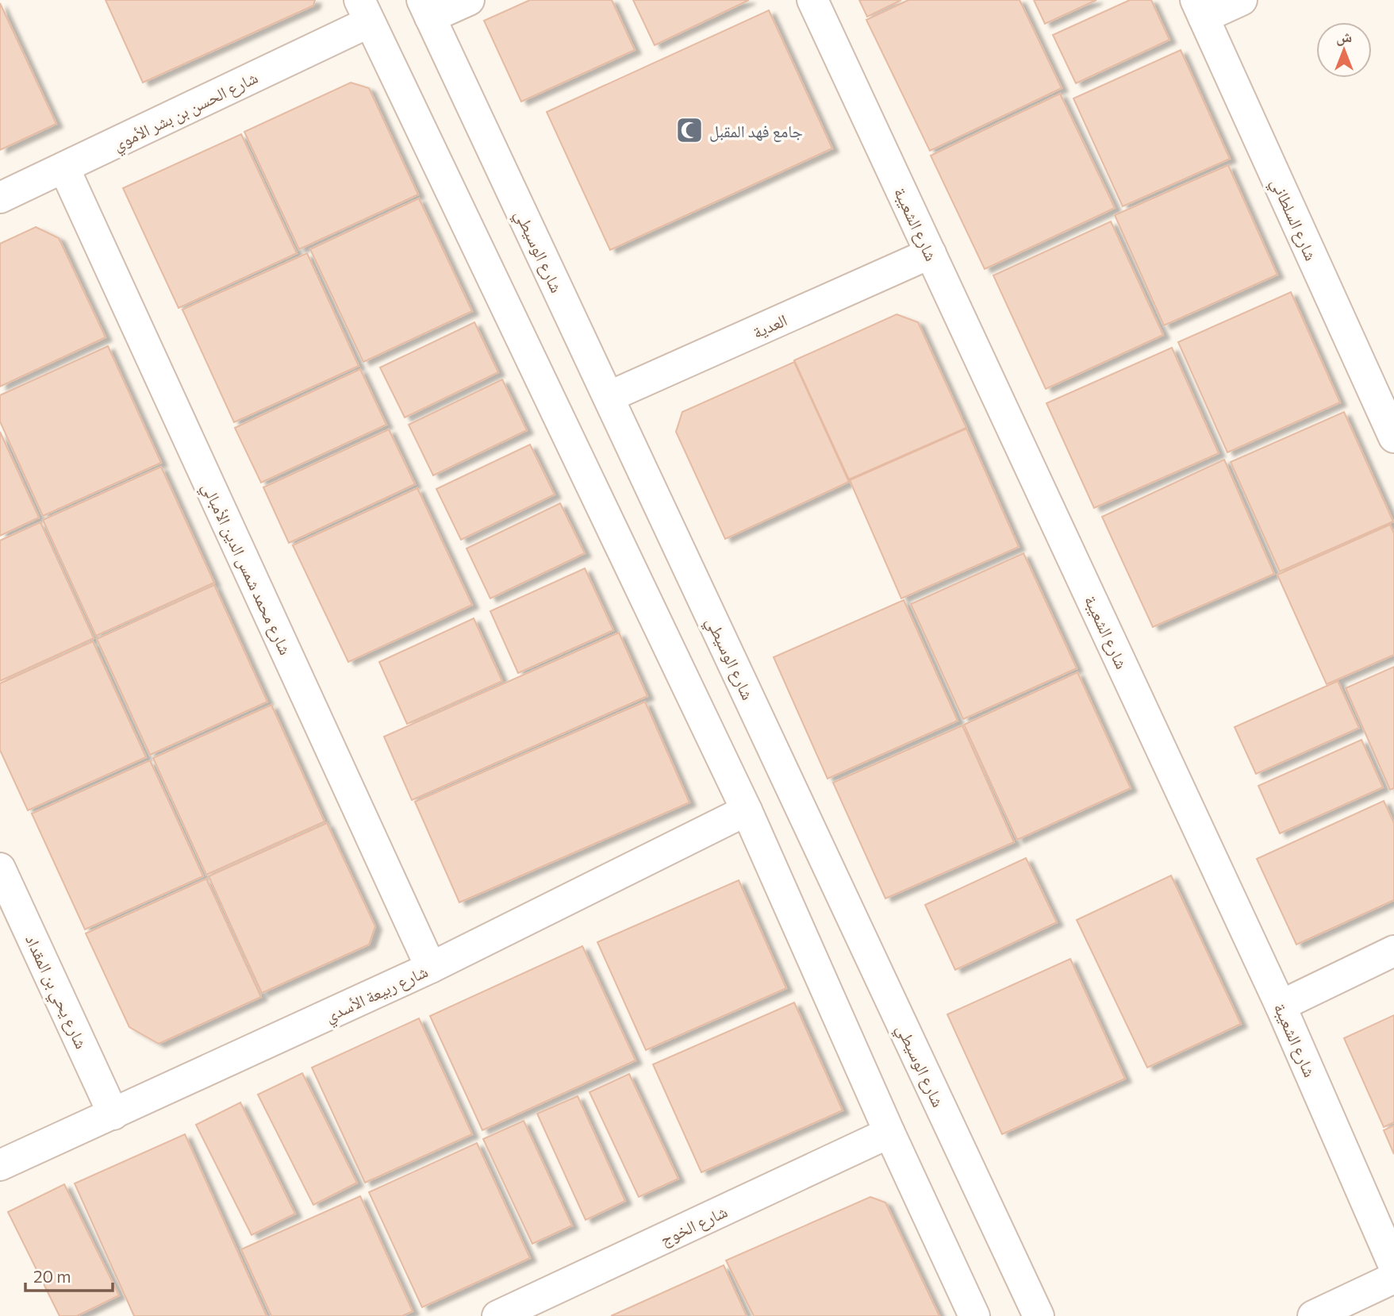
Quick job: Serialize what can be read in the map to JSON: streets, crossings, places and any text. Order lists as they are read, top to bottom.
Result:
{
  "streets": {
    "street": [
      "شارع الحسن بن بشر الأموي",
      "شارع السلطاني",
      "شارع الشعيبة",
      "شارع الوسيطي",
      "العدية",
      "شارع محمد شمس الدين الأمبالي",
      "شارع يحي بن المقداد",
      "شارع ربيعة الأسدي",
      "شارع الخوج"
    ]
  },
  "crossings": [
    ["شارع الحسن بن بشر الأموي", "شارع محمد شمس الدين الأمبالي"],
    ["شارع الشعيبة", "العدية"],
    ["شارع الوسيطي", "العدية"],
    ["شارع محمد شمس الدين الأمبالي", "شارع ربيعة الأسدي"],
    ["شارع يحي بن المقداد", "شارع ربيعة الأسدي"]
  ],
  "places": {
    "mosque": ["جامع فهد المقبل"]
  },
  "scale_bar": "20 m",
  "north": "top"
}
